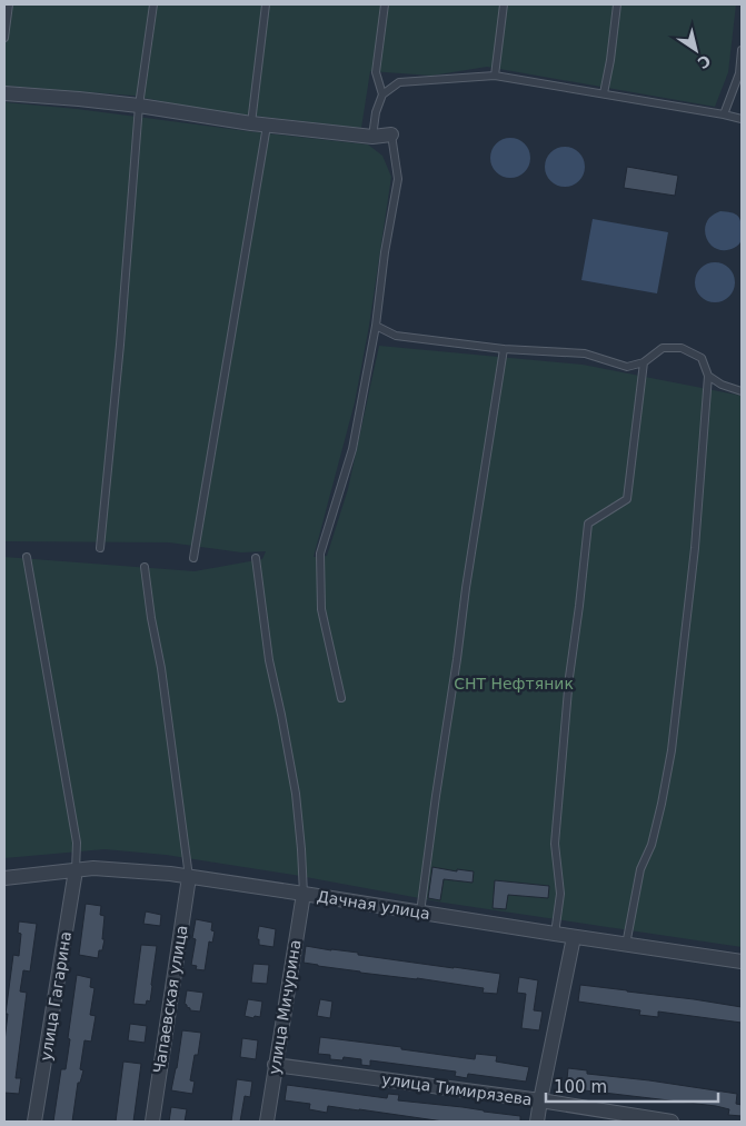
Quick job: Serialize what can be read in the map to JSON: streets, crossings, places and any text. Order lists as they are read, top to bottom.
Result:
{
  "streets": {
    "street": [
      "Дачная улица",
      "улица Гагарина",
      "Чапаевская улица",
      "улица Мичурина",
      "улица Тимирязева"
    ]
  },
  "crossings": [
    ["Дачная улица", "улица Гагарина"],
    ["Дачная улица", "Чапаевская улица"],
    ["Дачная улица", "улица Мичурина"],
    ["улица Мичурина", "улица Тимирязева"]
  ],
  "parks": ["СНТ Нефтяник"],
  "scale_bar": "100 m",
  "north": "bottom right"
}
